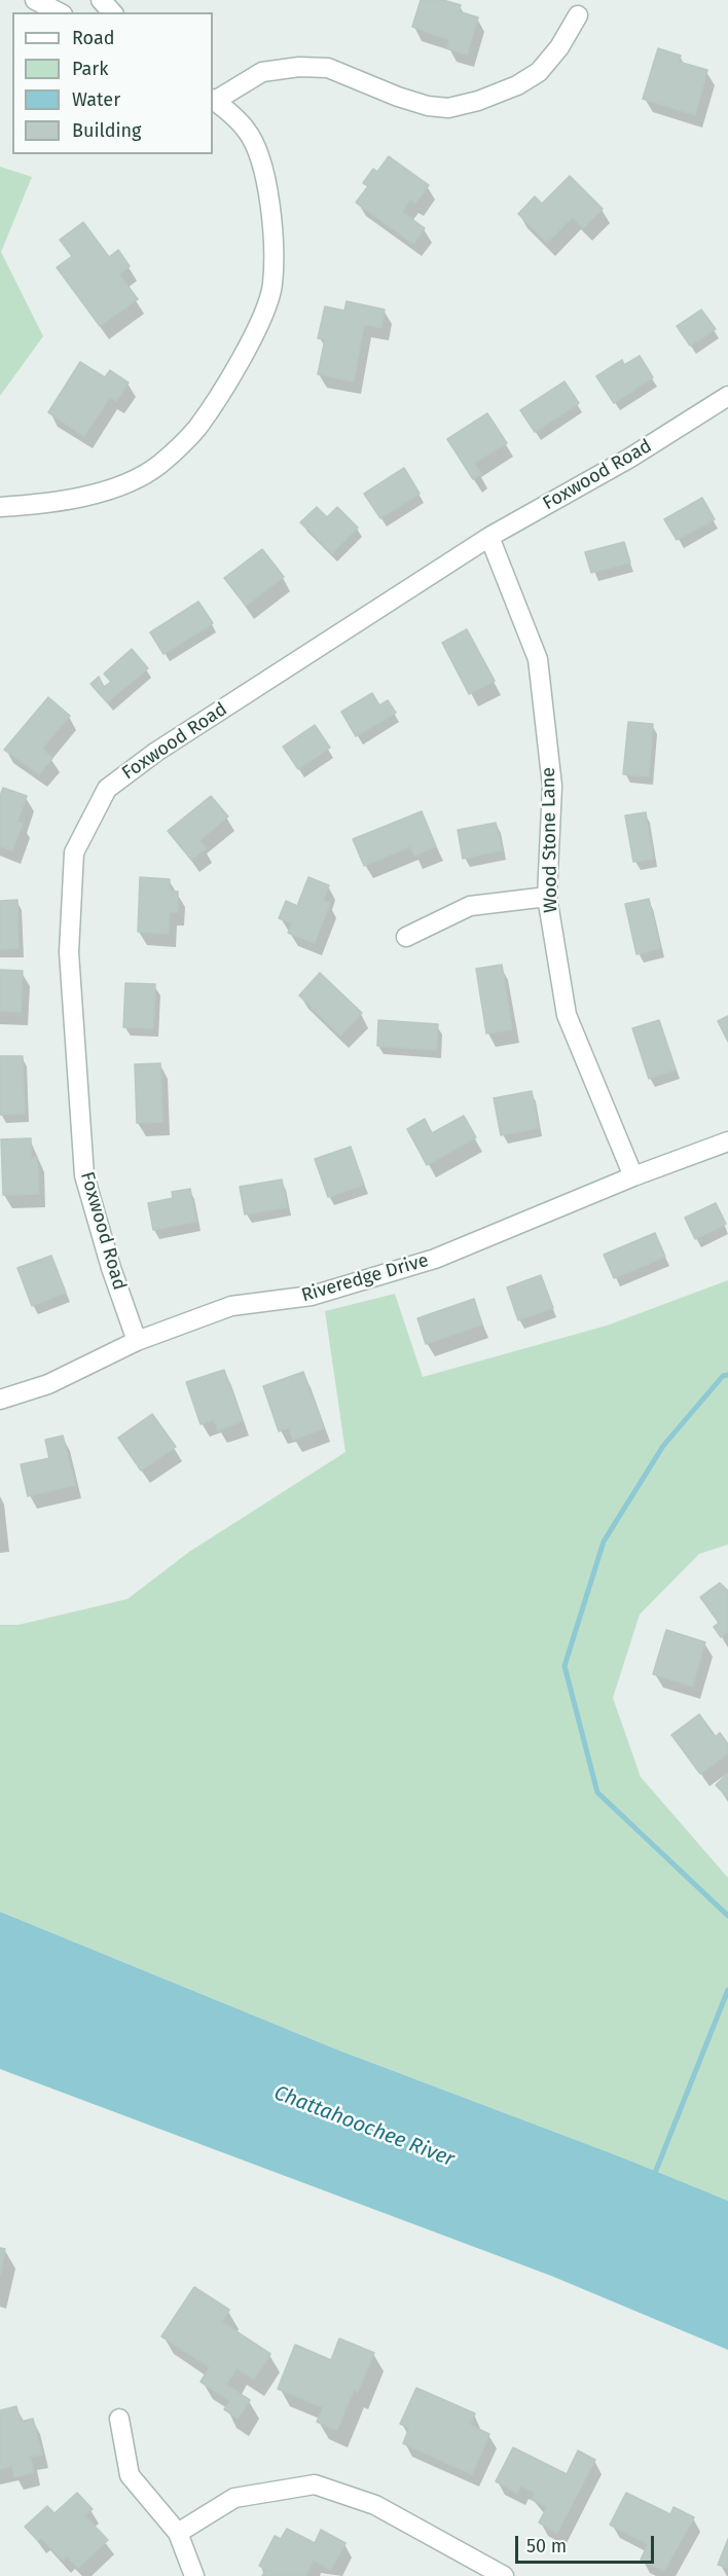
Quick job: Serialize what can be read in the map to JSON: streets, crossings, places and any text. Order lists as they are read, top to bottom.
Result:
{
  "streets": {
    "street": ["Foxwood Road", "Wood Stone Lane", "Riveredge Drive"]
  },
  "crossings": [
    ["Foxwood Road", "Wood Stone Lane"],
    ["Foxwood Road", "Riveredge Drive"],
    ["Wood Stone Lane", "Riveredge Drive"]
  ],
  "water": ["Chattahoochee River"],
  "legend": [
    "Road",
    "Park",
    "Water",
    "Building"
  ],
  "scale_bar": "50 m"
}
